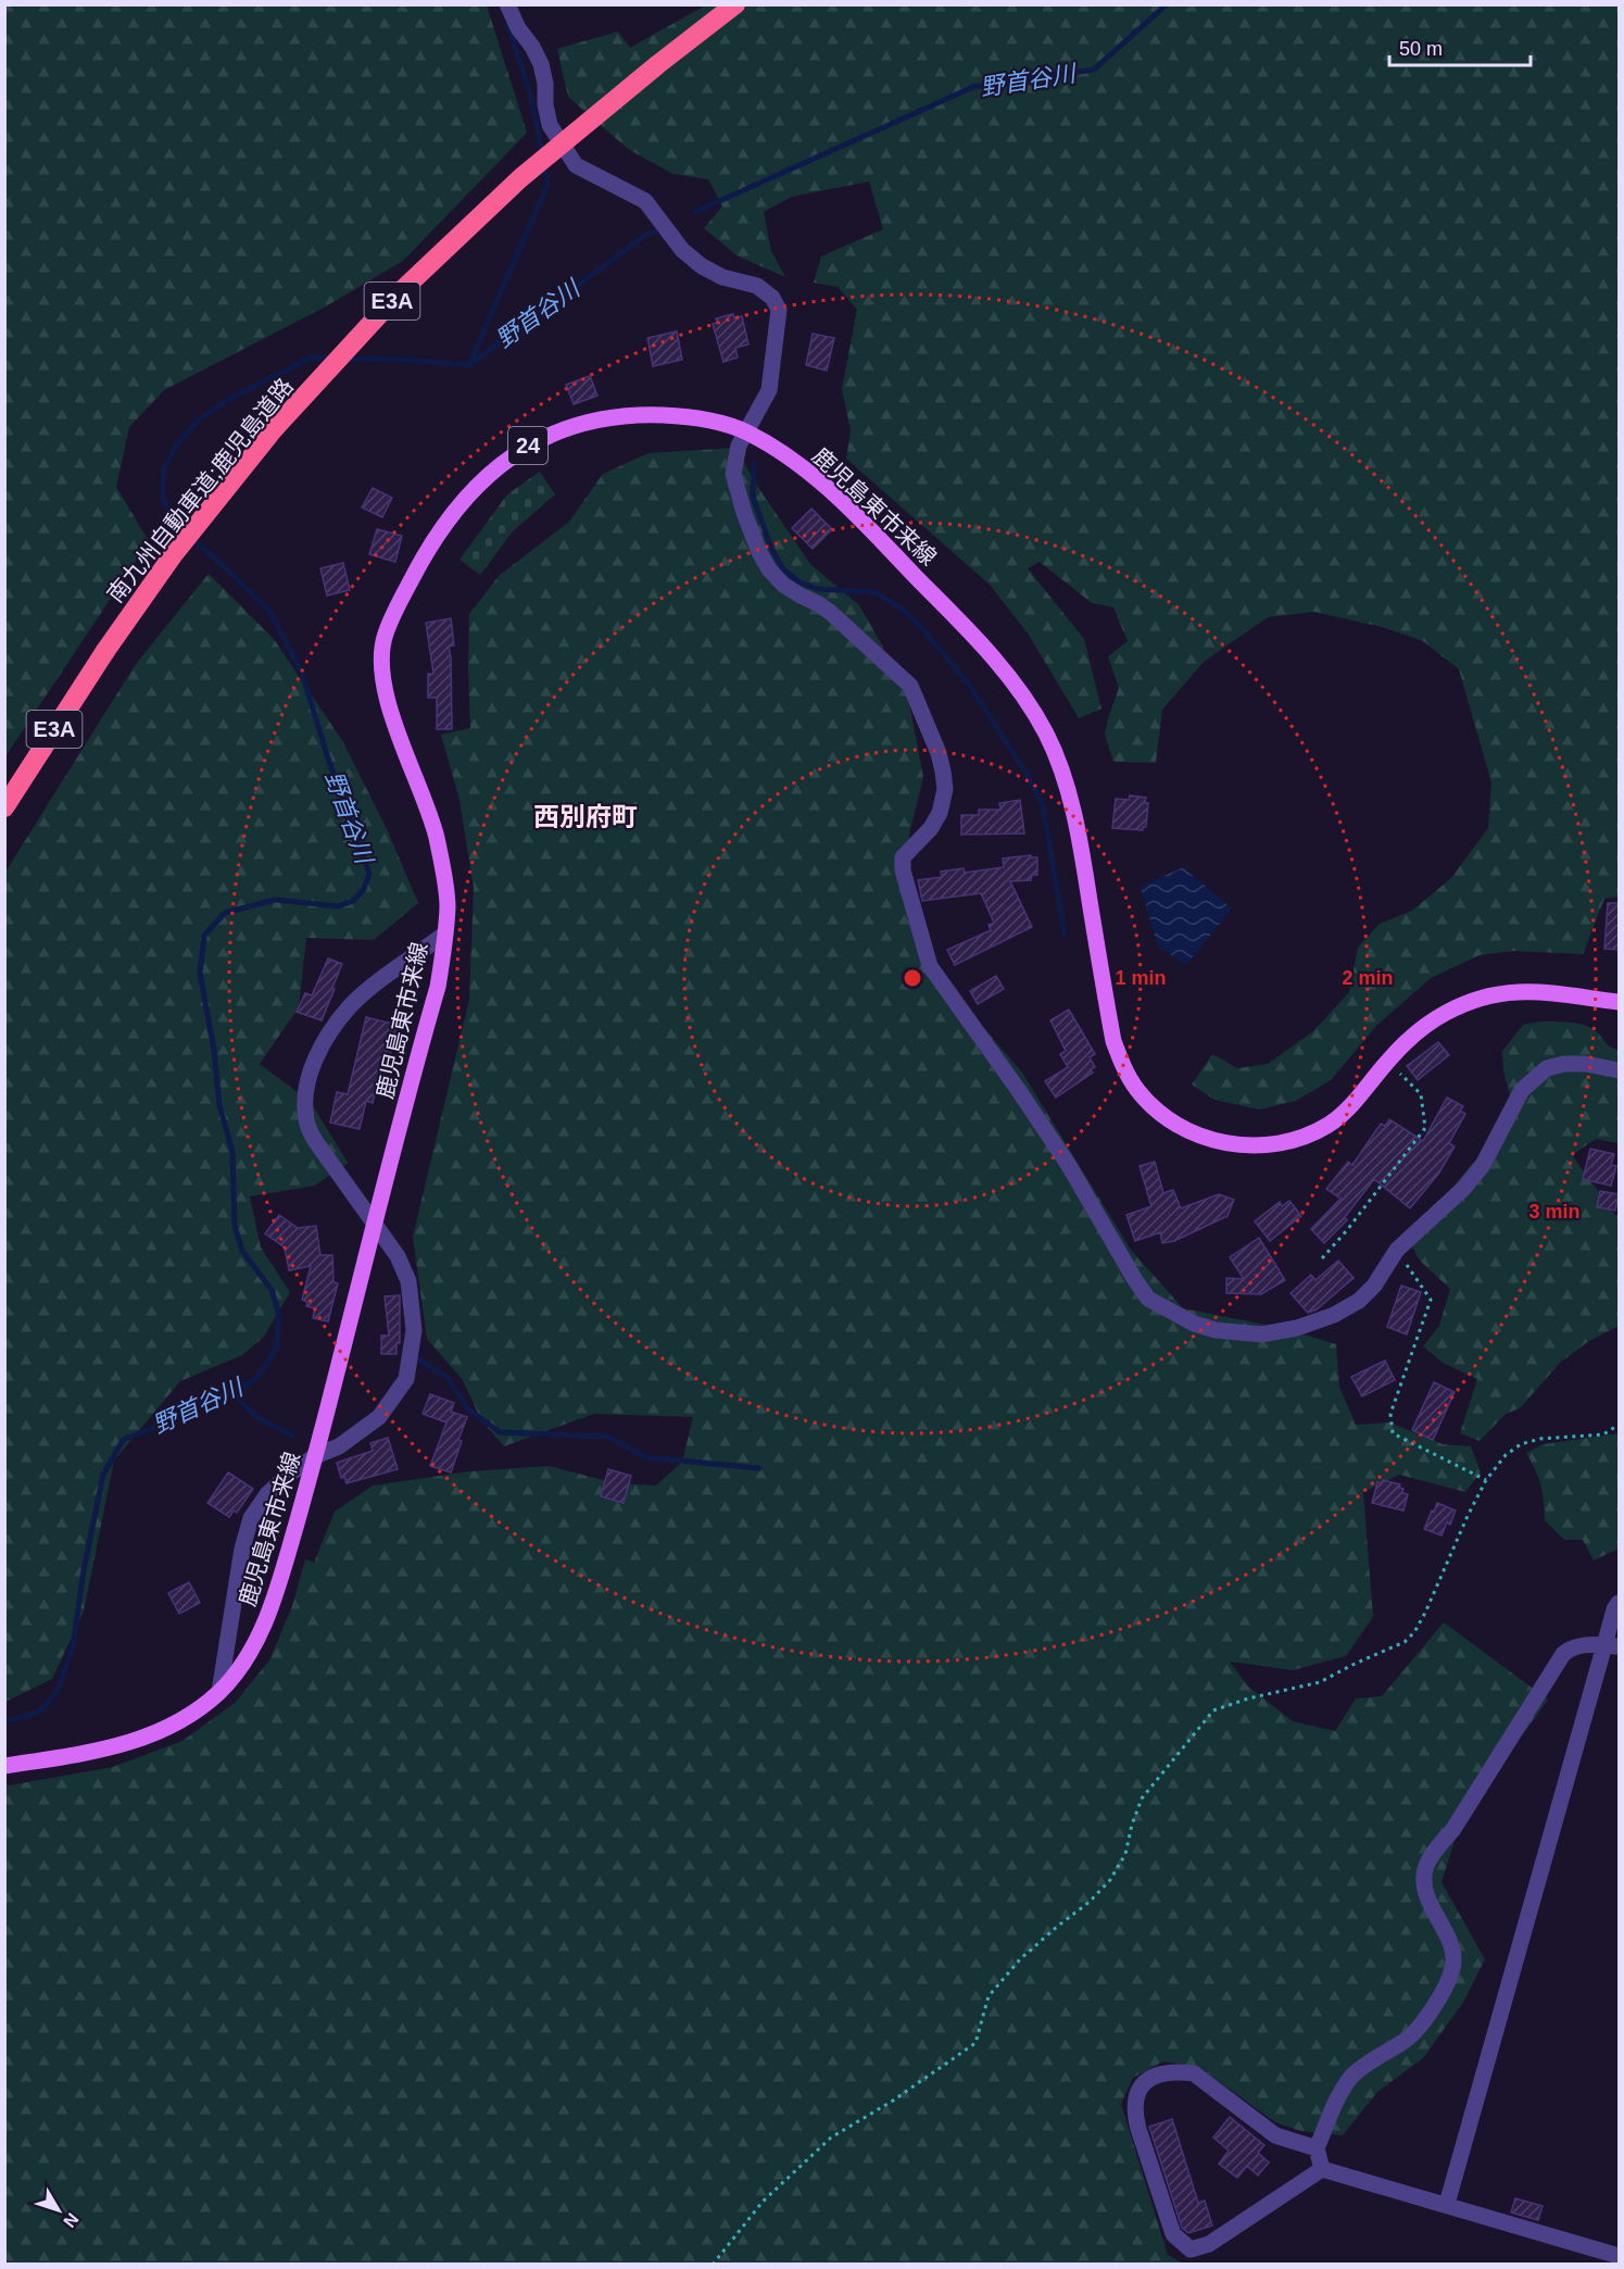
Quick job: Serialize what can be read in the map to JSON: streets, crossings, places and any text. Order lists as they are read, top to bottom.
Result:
{
  "streets": {
    "highway": ["E3A", "南九州自動車道;鹿児島道路"],
    "main road": ["24", "鹿児島東市来線"]
  },
  "districts": ["西別府町"],
  "water": ["野首谷川"],
  "scale_bar": "50 m",
  "north": "bottom right",
  "rings": ["1 min", "2 min", "3 min"]
}
